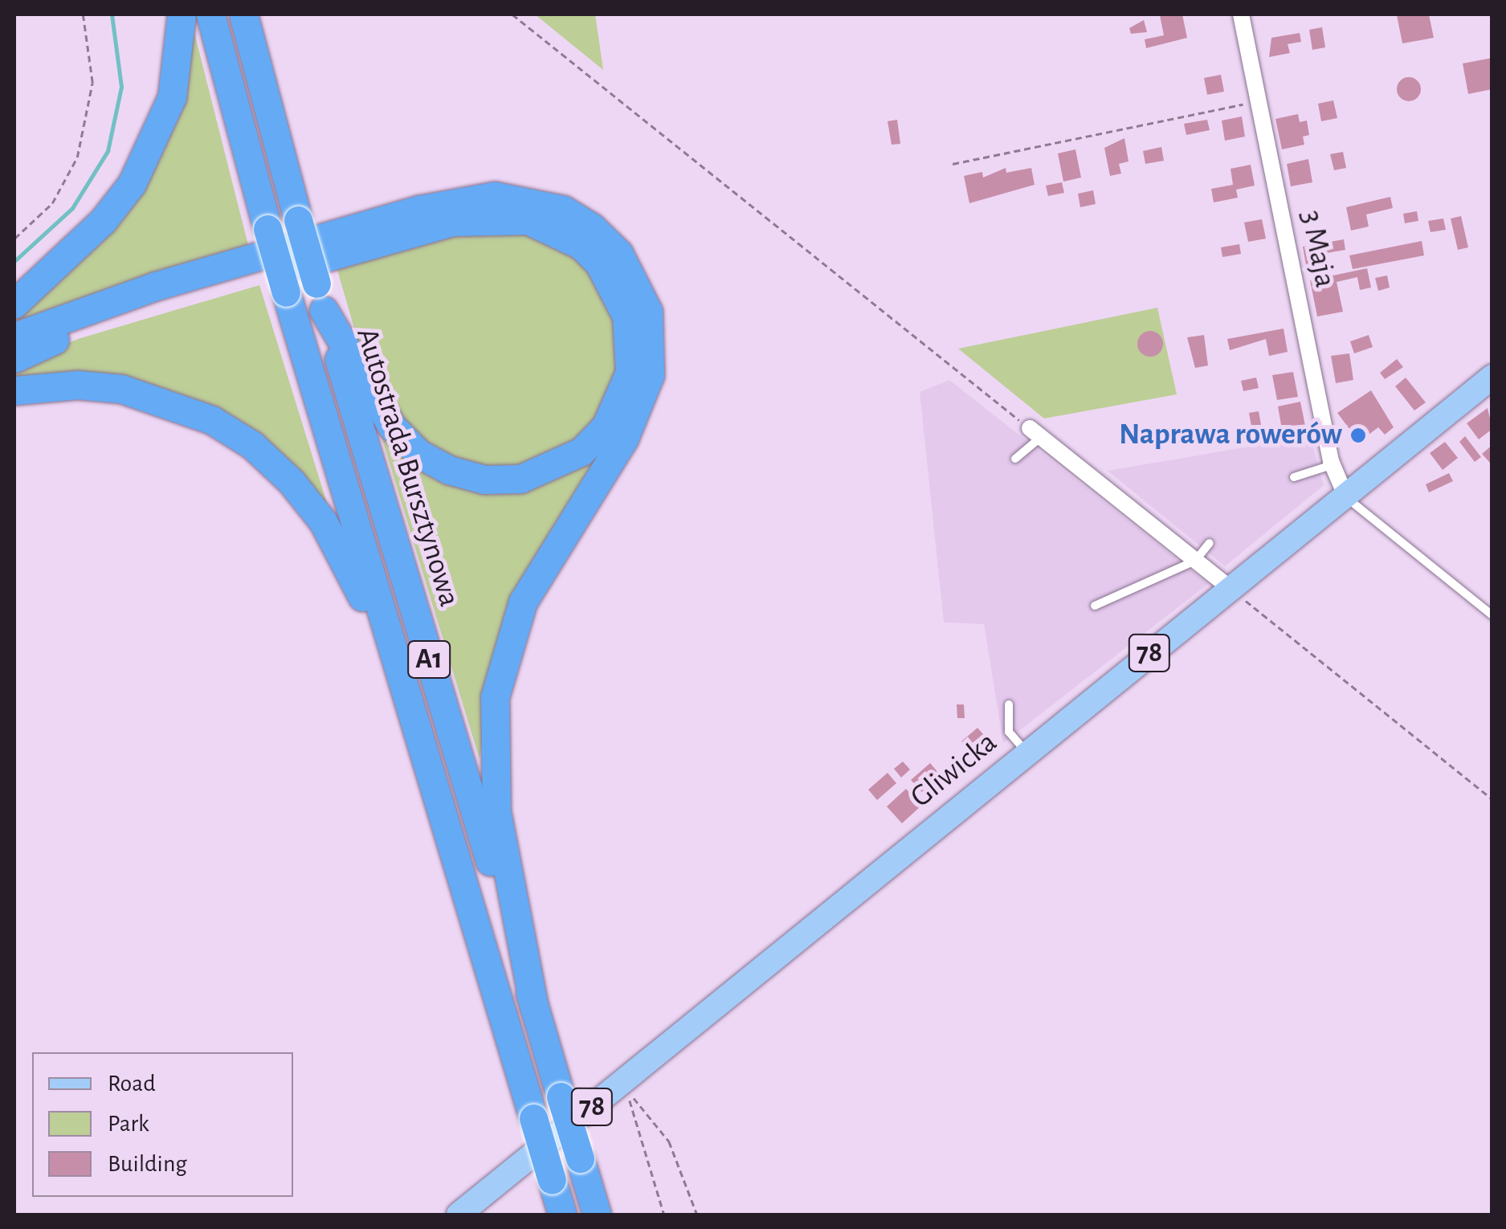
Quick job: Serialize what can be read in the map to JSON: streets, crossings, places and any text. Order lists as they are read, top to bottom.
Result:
{
  "streets": {
    "highway": ["Autostrada Bursztynowa", "A1"],
    "main road": ["78", "Gliwicka"],
    "street": ["3 Maja"]
  },
  "crossings": [
    ["3 Maja", "Gliwicka"]
  ],
  "places": ["Naprawa rowerów"],
  "legend": ["Road", "Park", "Building"]
}
